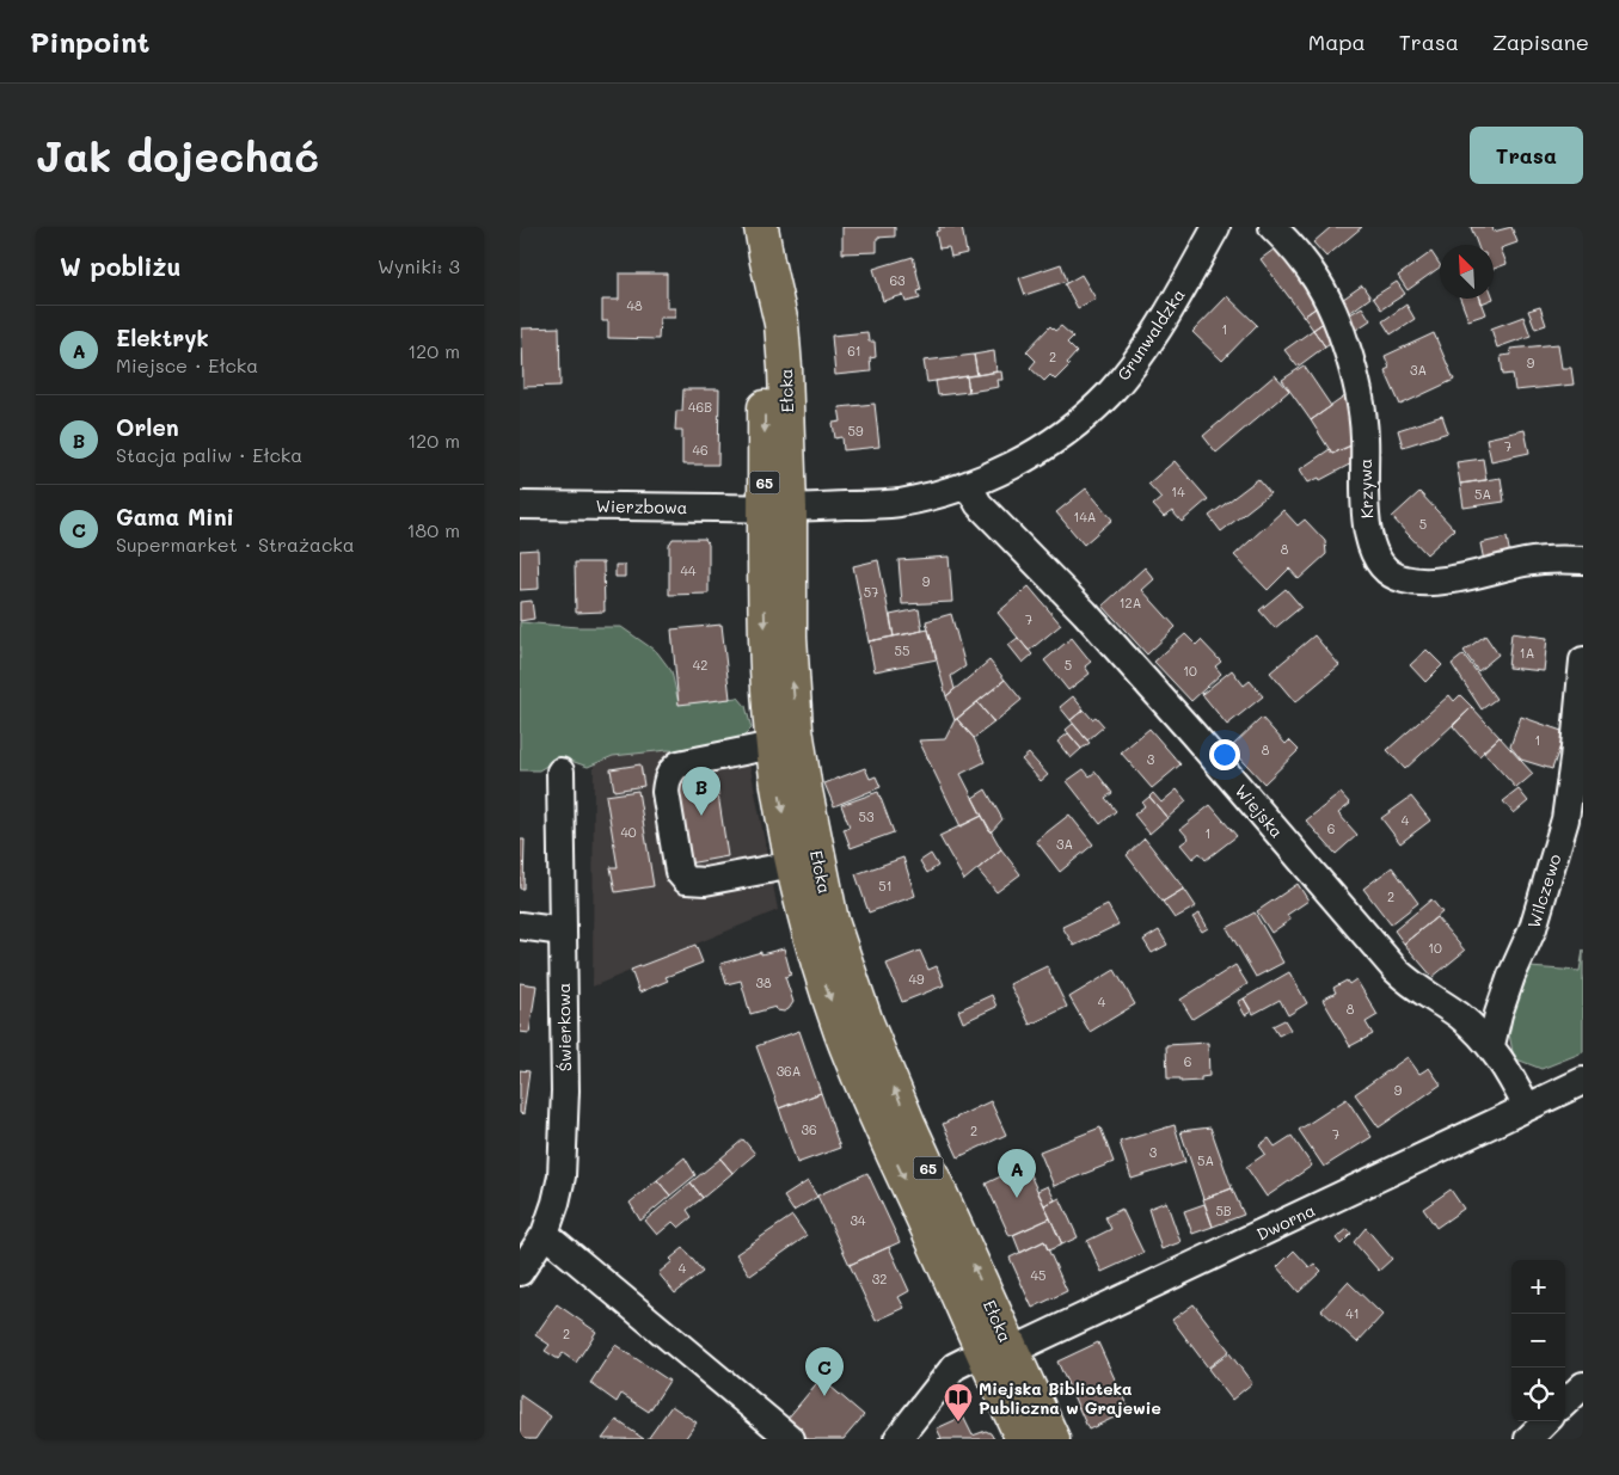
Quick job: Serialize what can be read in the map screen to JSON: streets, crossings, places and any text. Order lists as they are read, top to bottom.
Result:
{
  "streets": {
    "main road": ["Ełcka", "65"],
    "street": [
      "Grunwaldzka",
      "Krzywa",
      "Wierzbowa",
      "Wiejska",
      "Wilczewo",
      "Świerkowa",
      "Dworna"
    ]
  },
  "crossings": [
    ["Grunwaldzka", "Ełcka"],
    ["Grunwaldzka", "Wierzbowa"],
    ["Grunwaldzka", "Wiejska"],
    ["Ełcka", "Wierzbowa"],
    ["Ełcka", "Dworna"],
    ["Wiejska", "Wilczewo"],
    ["Wiejska", "Dworna"]
  ],
  "places": {
    "library": ["Miejska Biblioteka Publiczna w Grajewie"]
  },
  "house_numbers": [
    "63",
    "48",
    "1",
    "61",
    "2",
    "9",
    "3A",
    "46B",
    "59",
    "7",
    "46",
    "14",
    "5A",
    "14A",
    "5",
    "8",
    "44",
    "9",
    "57",
    "12A",
    "7",
    "55",
    "1A",
    "42",
    "5",
    "10",
    "1",
    "8",
    "3",
    "53",
    "4",
    "6",
    "40",
    "1",
    "3A",
    "51",
    "2",
    "10",
    "49",
    "38",
    "4",
    "8",
    "6",
    "36A",
    "9",
    "36",
    "2",
    "7",
    "3",
    "5A",
    "5B",
    "34",
    "4",
    "45",
    "32",
    "41",
    "2"
  ],
  "north": "top left",
  "page": {
    "header": "Pinpoint",
    "nav": ["Mapa", "Trasa", "Zapisane"],
    "buttons": "Trasa",
    "title": "Jak dojechać",
    "heading": ["W pobliżu", "Wyniki: 3"],
    "list": [
      {
        "mark": "A",
        "name": "Elektryk",
        "note": "Miejsce · Ełcka",
        "value": "120 m"
      },
      {
        "mark": "B",
        "name": "Orlen",
        "note": "Stacja paliw · Ełcka",
        "value": "120 m"
      },
      {
        "mark": "C",
        "name": "Gama Mini",
        "note": "Supermarket · Strażacka",
        "value": "180 m"
      }
    ],
    "pins": ["B", "A", "C"],
    "map_buttons": ["+", "−"]
  }
}
